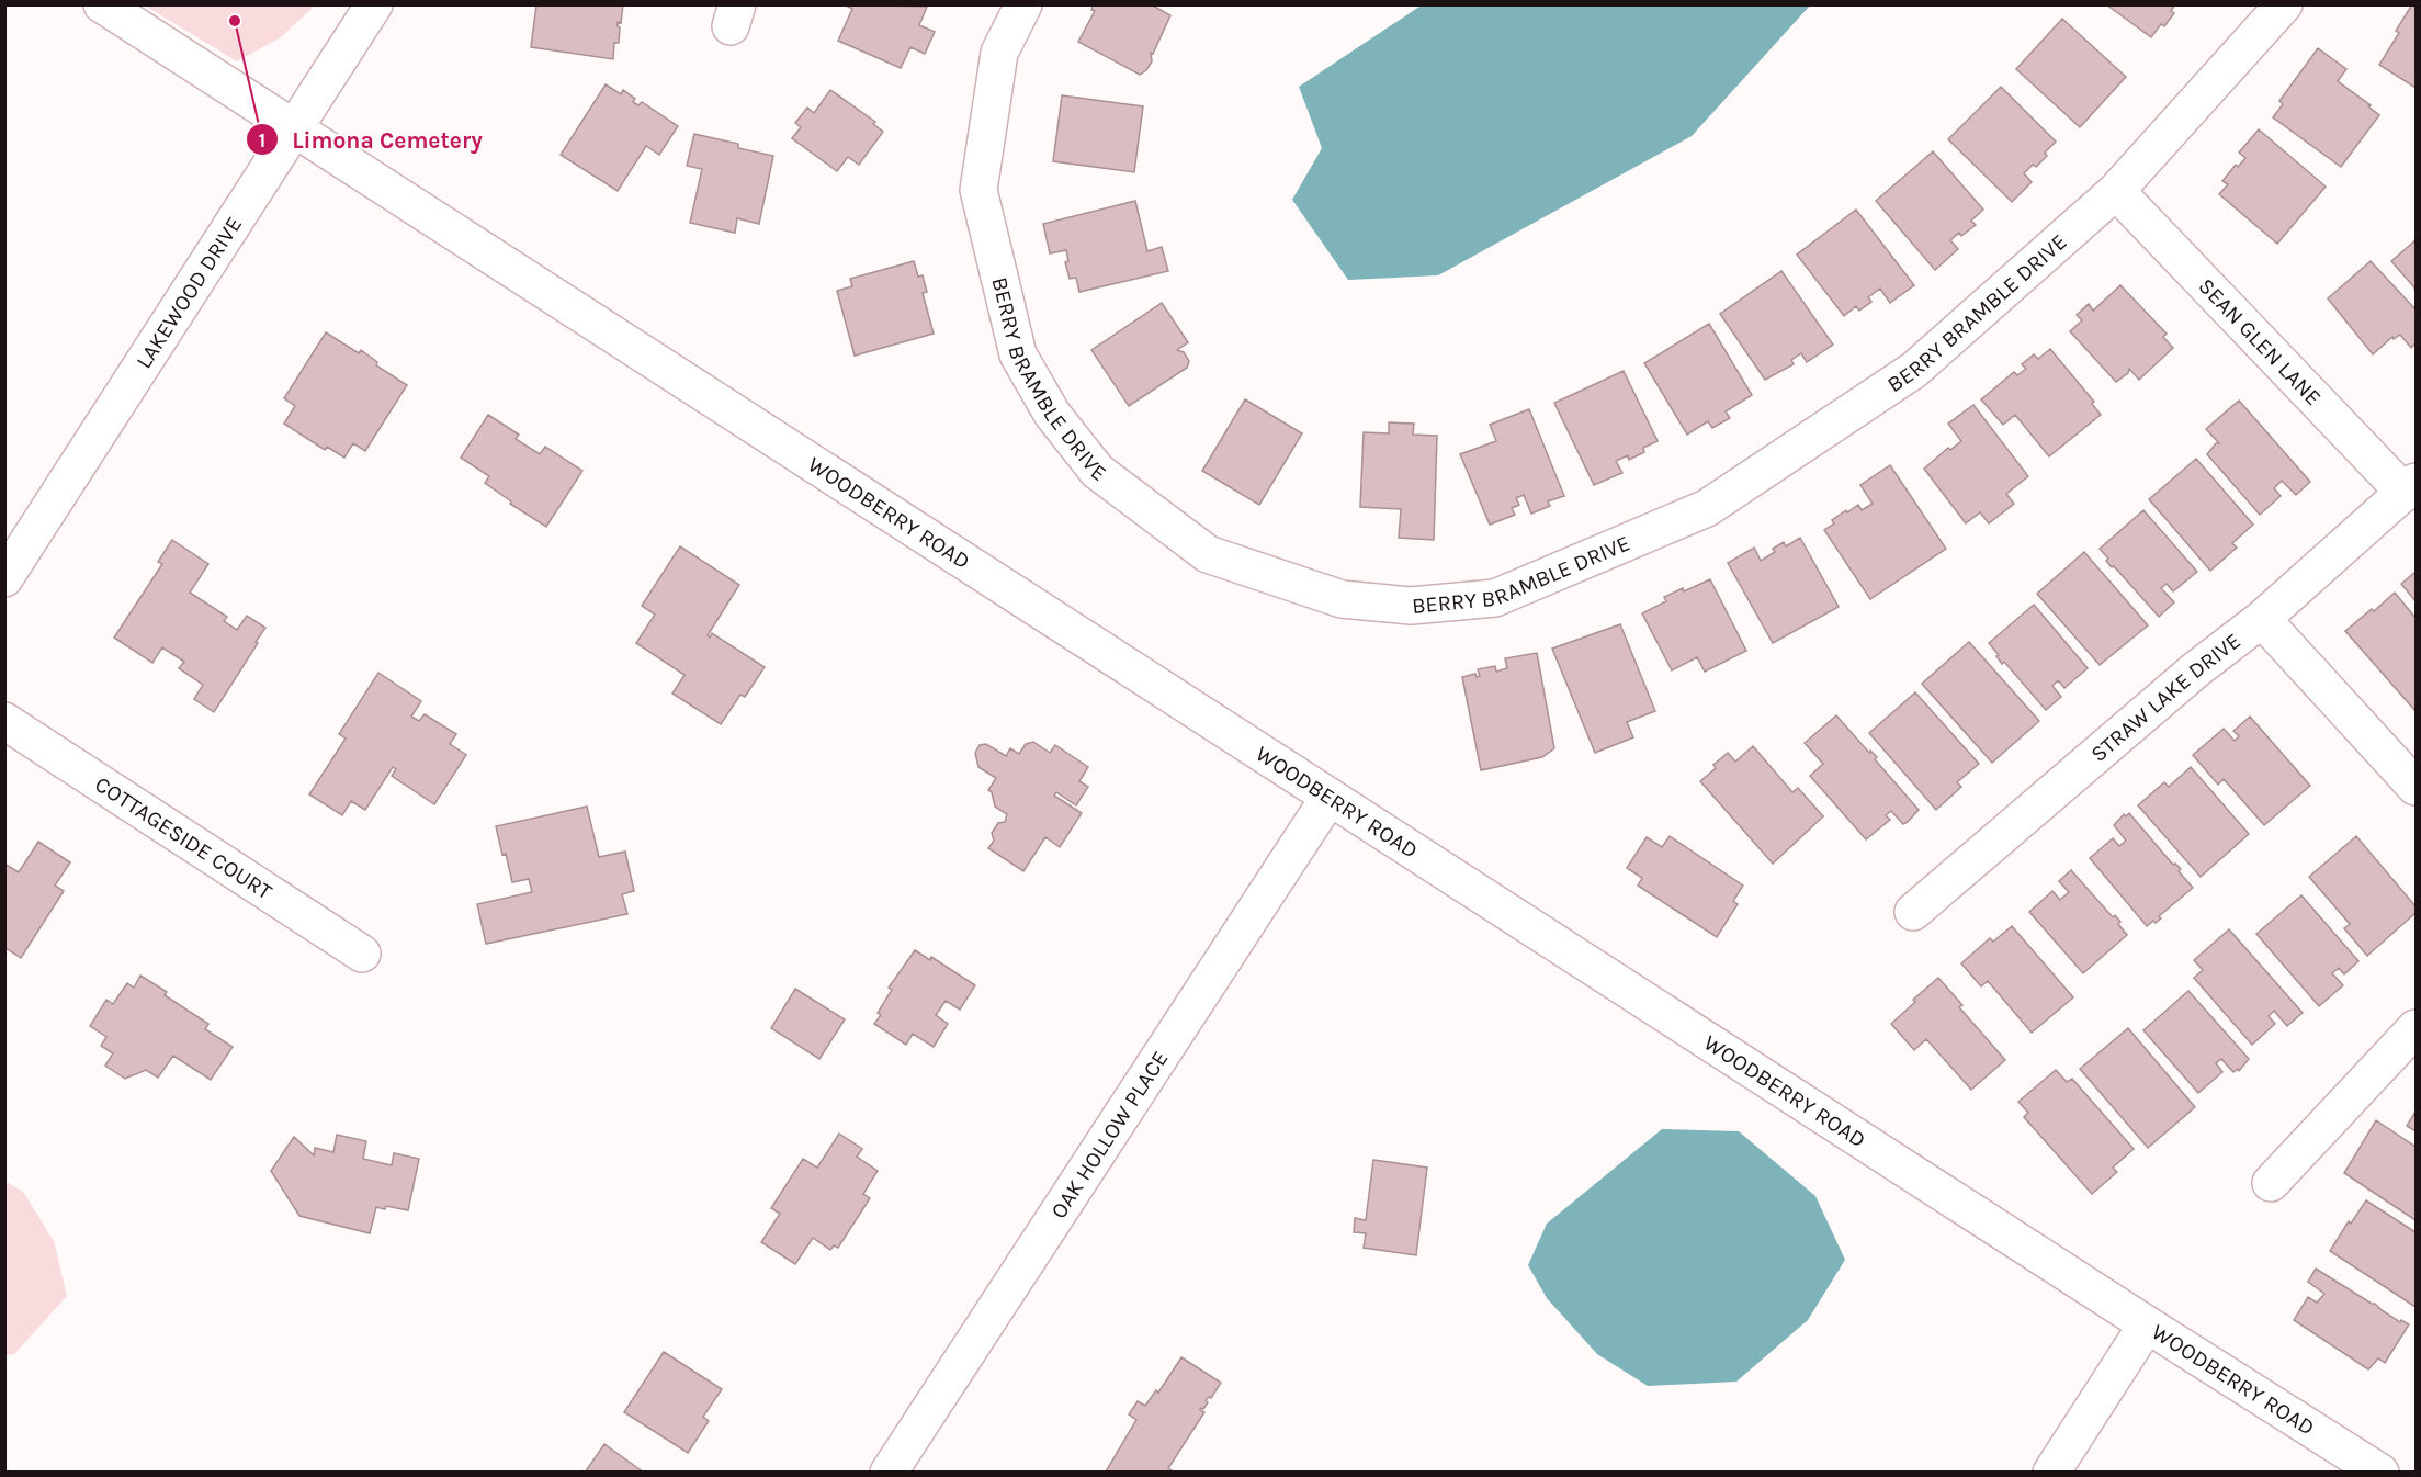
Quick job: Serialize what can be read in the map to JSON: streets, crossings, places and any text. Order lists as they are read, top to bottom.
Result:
{
  "streets": {
    "street": [
      "LAKEWOOD DRIVE",
      "BERRY BRAMBLE DRIVE",
      "SEAN GLEN LANE",
      "WOODBERRY ROAD",
      "STRAW LAKE DRIVE",
      "COTTAGESIDE COURT",
      "OAK HOLLOW PLACE"
    ]
  },
  "crossings": [
    ["LAKEWOOD DRIVE", "WOODBERRY ROAD"],
    ["BERRY BRAMBLE DRIVE", "SEAN GLEN LANE"],
    ["SEAN GLEN LANE", "STRAW LAKE DRIVE"],
    ["WOODBERRY ROAD", "OAK HOLLOW PLACE"]
  ],
  "places": ["Limona Cemetery"]
}
